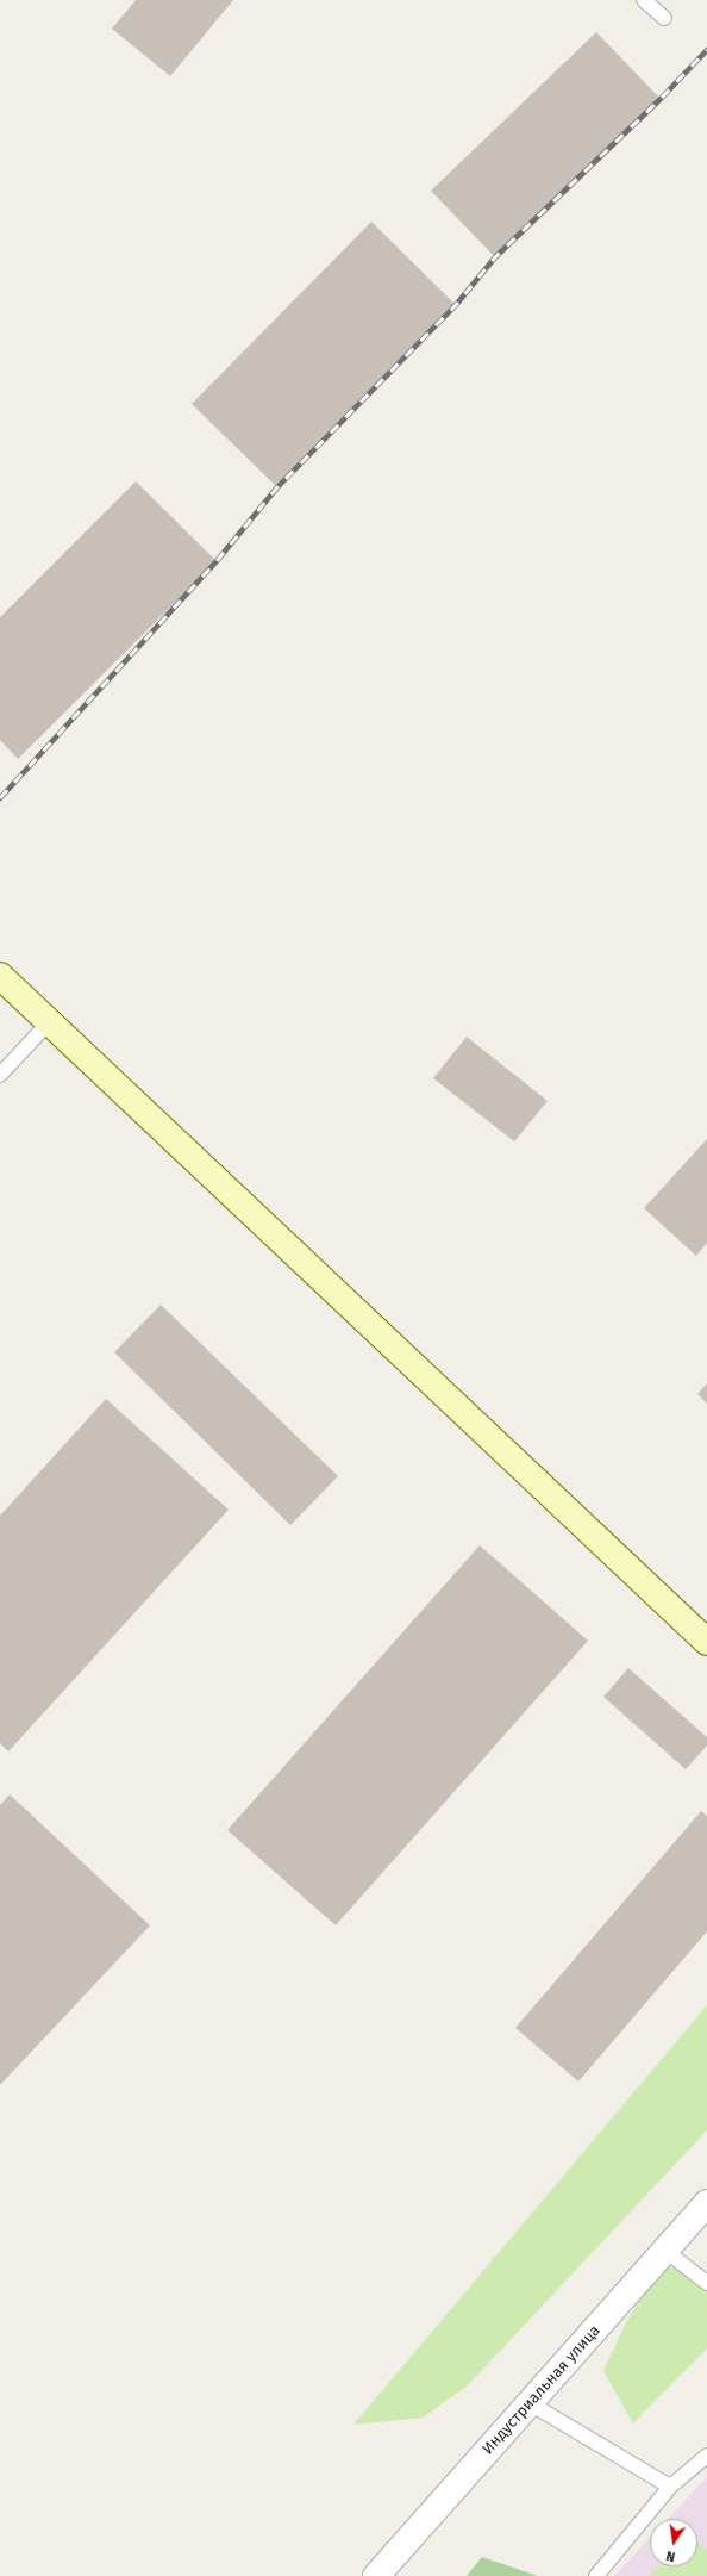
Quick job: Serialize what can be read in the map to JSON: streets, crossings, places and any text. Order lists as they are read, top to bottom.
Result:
{
  "streets": {
    "street": ["Индустриальная улица"]
  },
  "north": "bottom"
}
